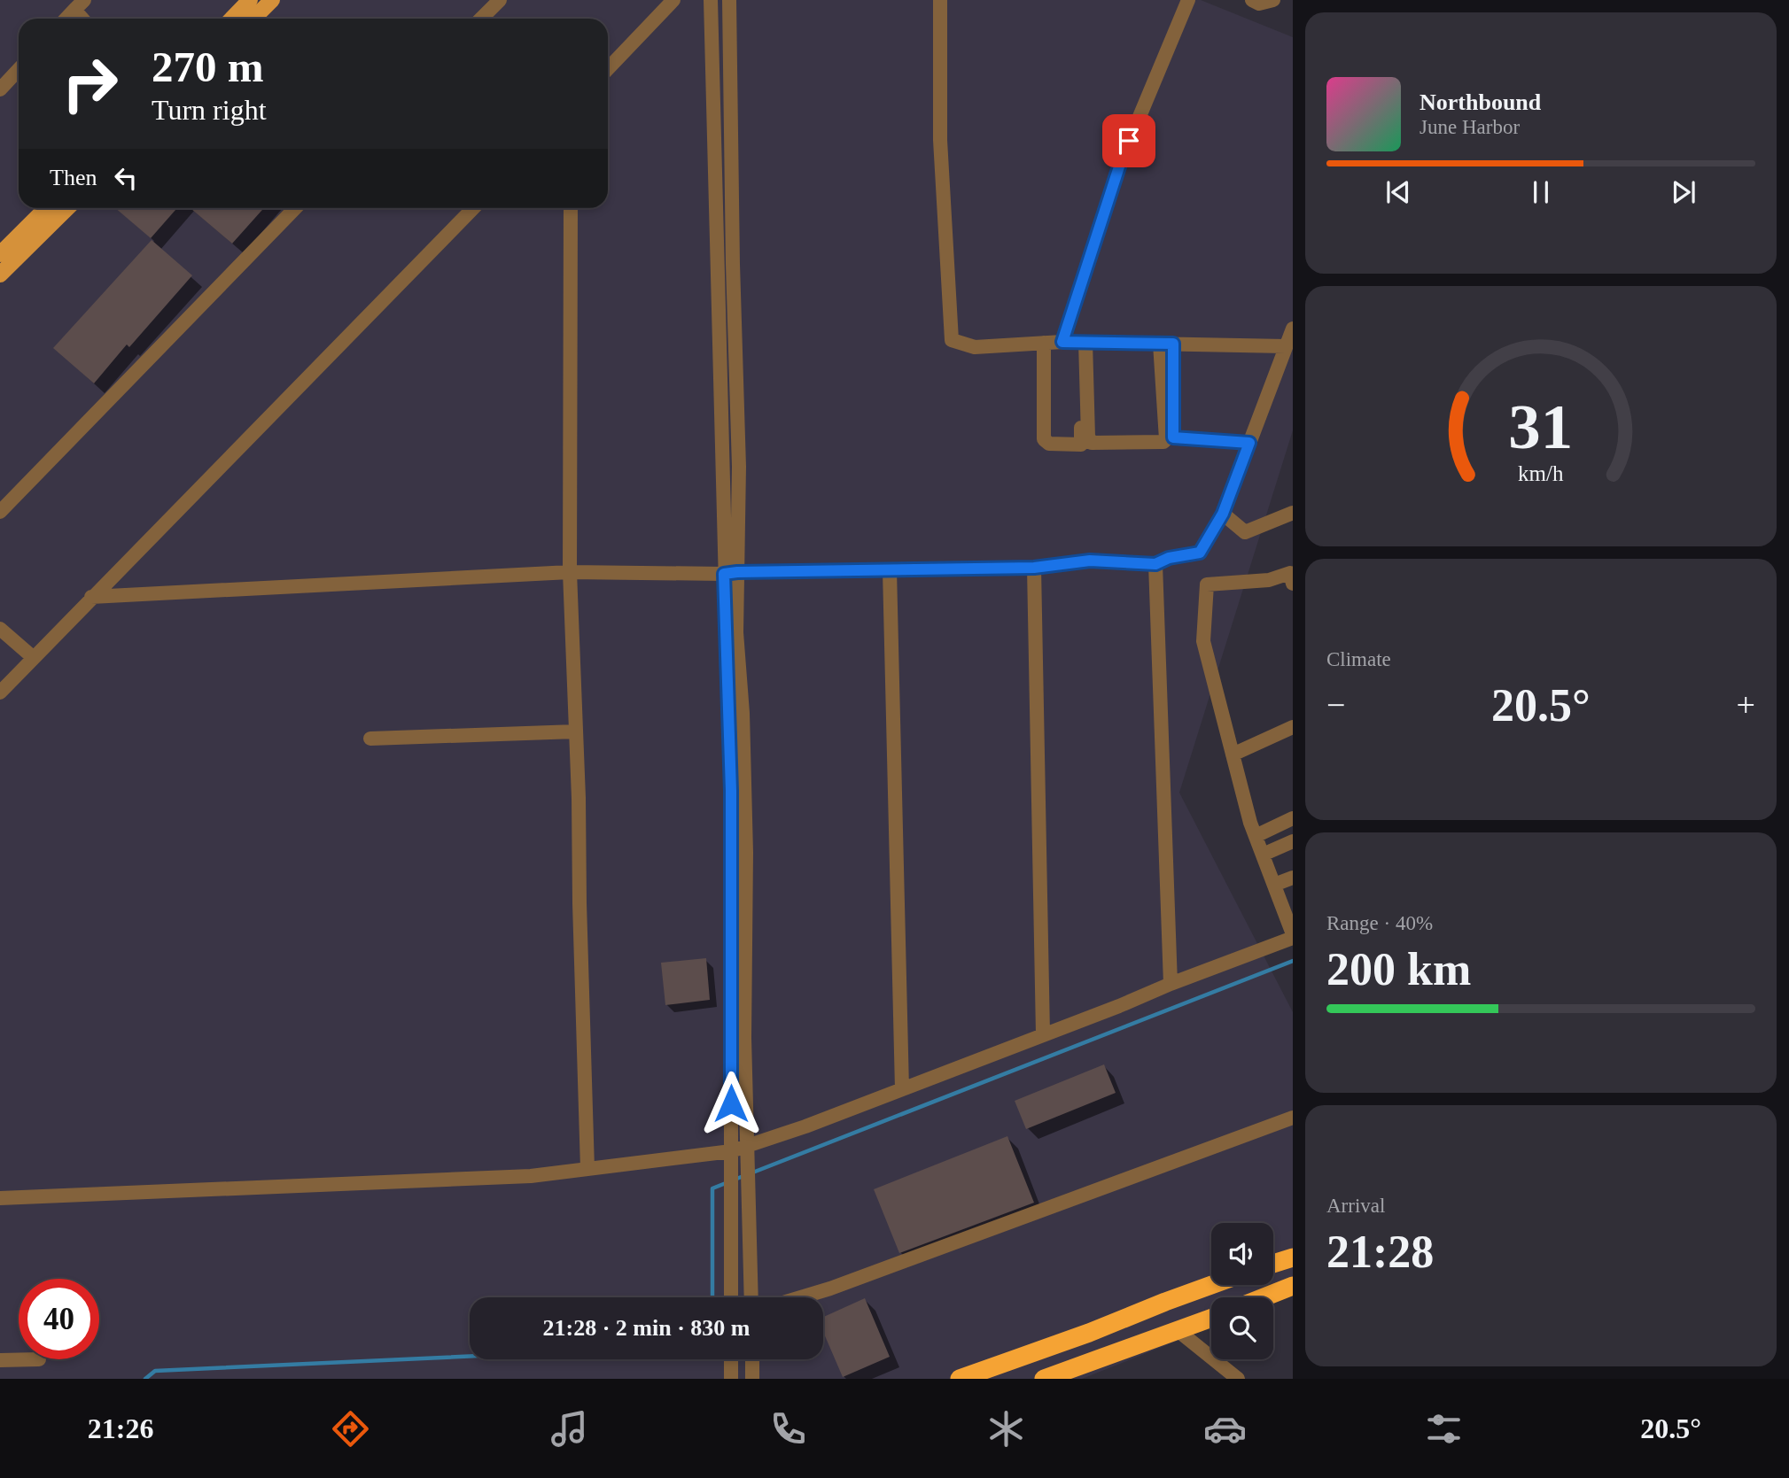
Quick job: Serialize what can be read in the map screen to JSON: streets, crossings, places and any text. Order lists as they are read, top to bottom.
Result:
{
  "page": {
    "turn": ["270 m", "Turn right"],
    "song": ["Northbound", "June Harbor"],
    "then": "Then",
    "tile": [
      "Climate",
      ["Range · 40%", "200 km"],
      ["Arrival", "21:28"]
    ],
    "heat": ["−", "20.5°", "+"],
    "limit": "40",
    "trip": "21:28 · 2 min · 830 m",
    "tabs": ["21:26", "20.5°"],
    "gauge": ["31", "km/h"]
  }
}
